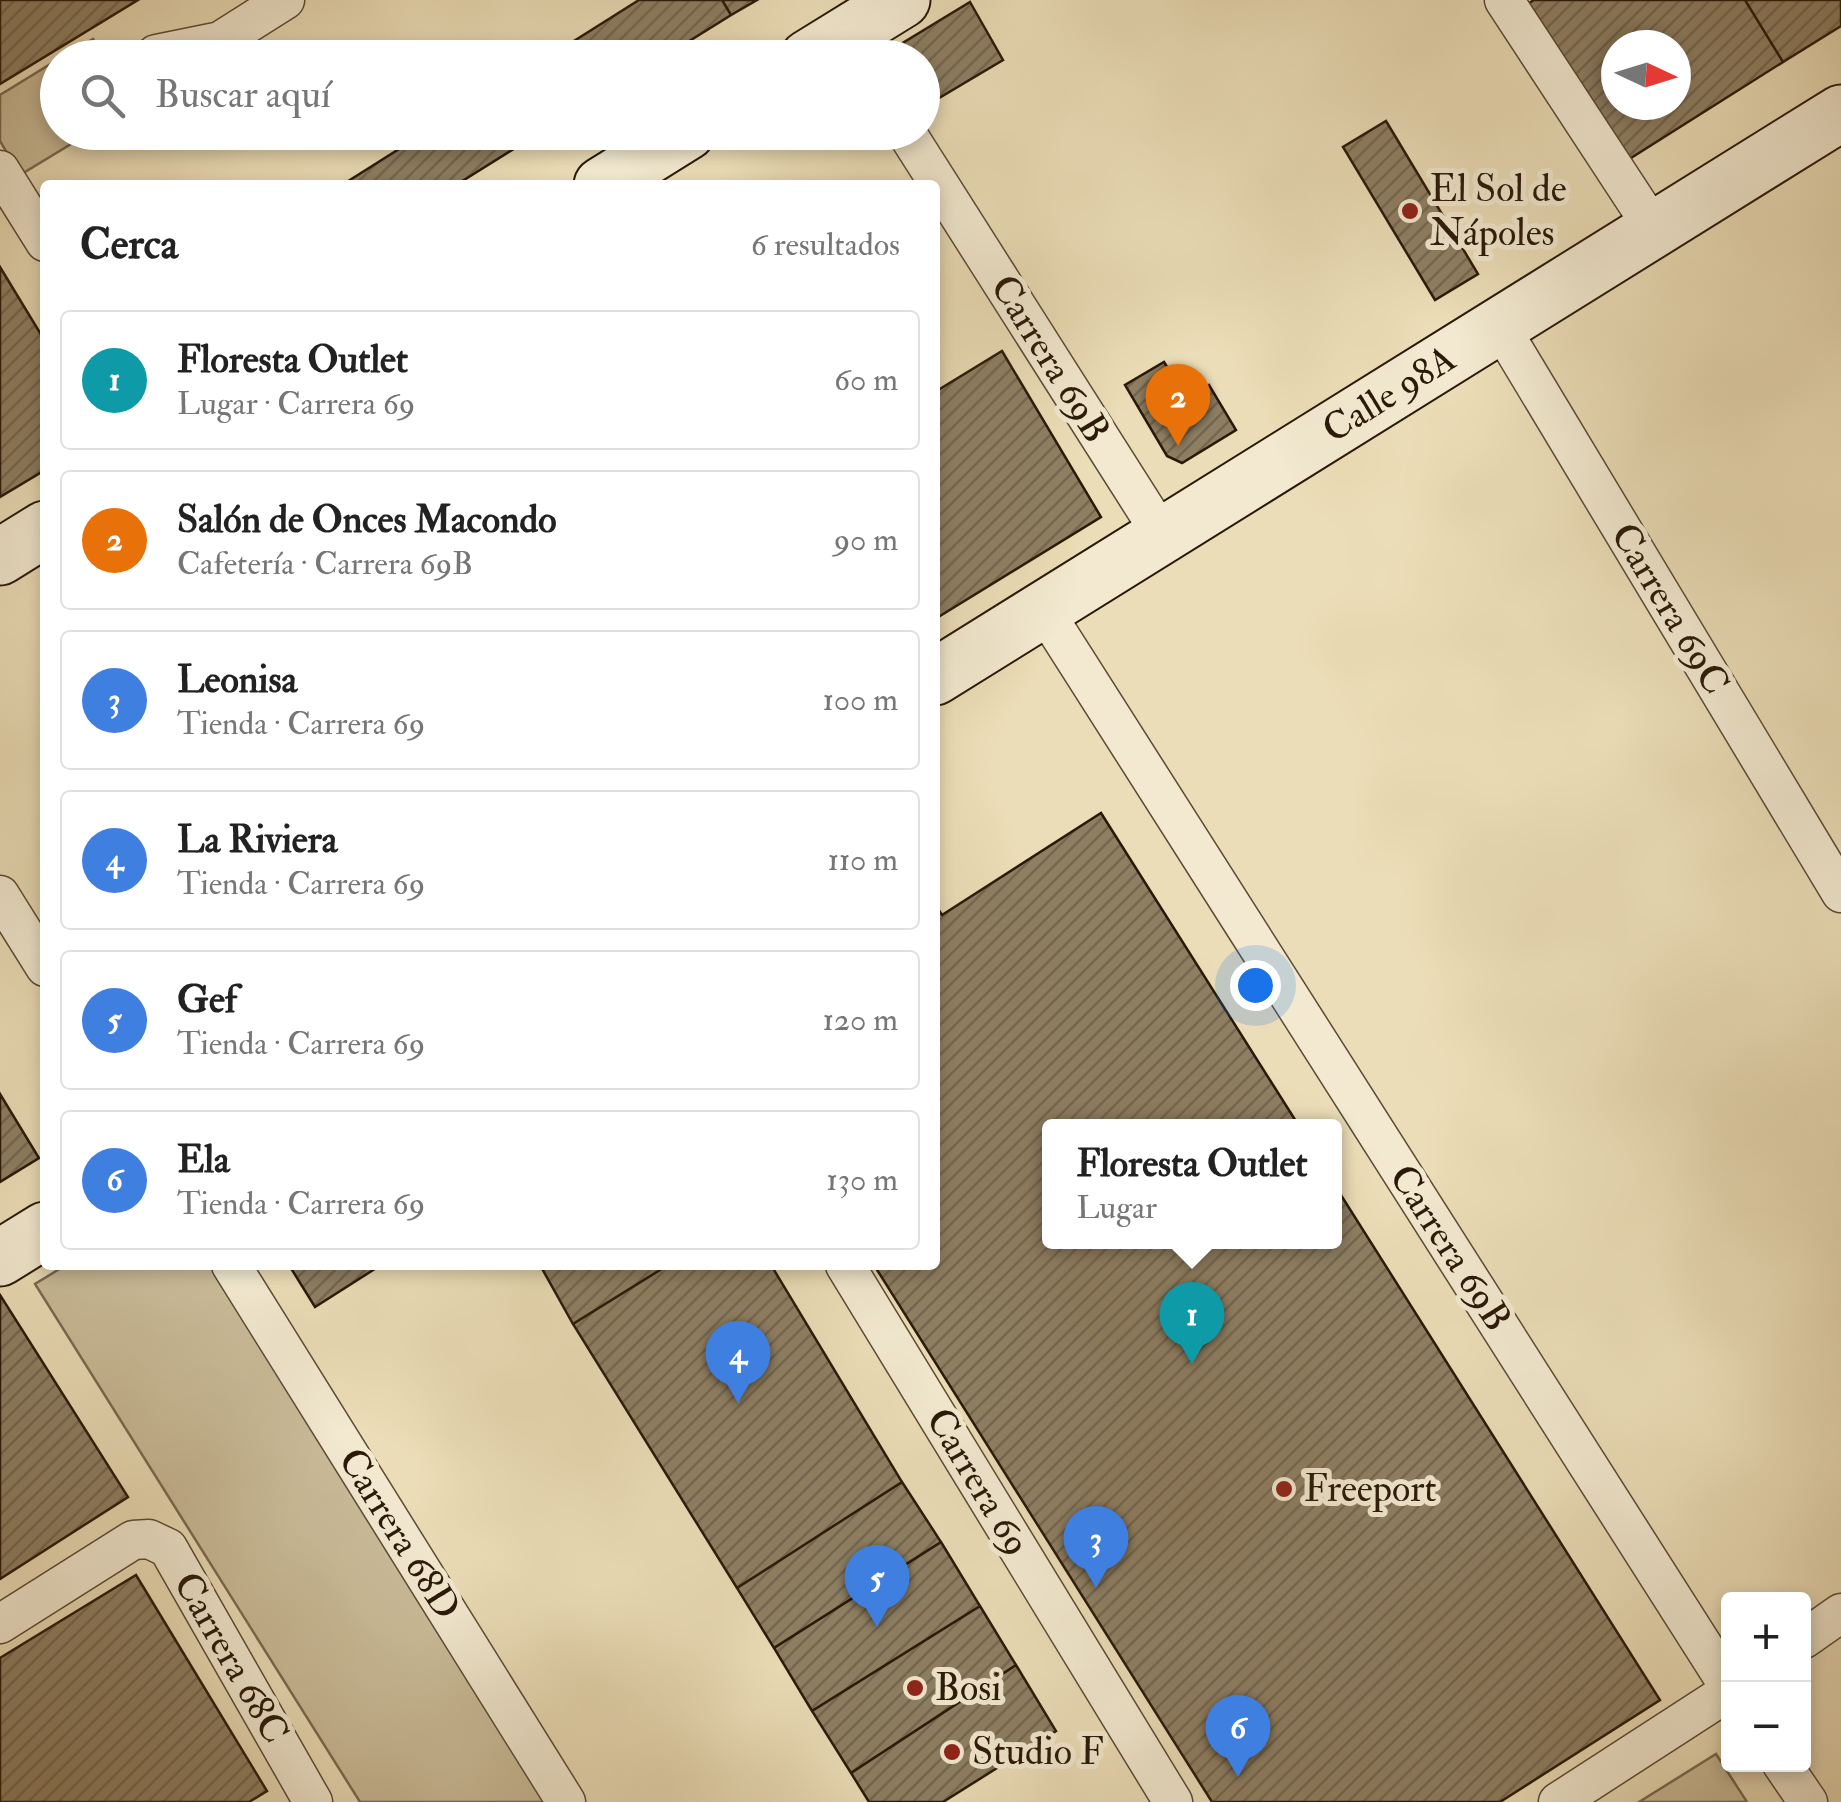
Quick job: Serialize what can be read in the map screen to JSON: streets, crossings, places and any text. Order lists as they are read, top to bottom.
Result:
{
  "streets": {
    "street": [
      "Carrera 69B",
      "Calle 98A",
      "Carrera 69C",
      "Carrera 69",
      "Carrera 68D",
      "Carrera 68C"
    ]
  },
  "crossings": [
    ["Carrera 69B", "Calle 98A"],
    ["Calle 98A", "Carrera 69C"]
  ],
  "places": [
    "El Sol de Nápoles",
    "Freeport",
    "Bosi",
    "Studio F"
  ],
  "north": "right",
  "page": {
    "search": "Buscar aquí",
    "heading": ["Cerca", "6 resultados"],
    "list": [
      {
        "mark": "1",
        "name": "Floresta Outlet",
        "note": "Lugar · Carrera 69",
        "value": "60 m"
      },
      {
        "mark": "2",
        "name": "Salón de Onces Macondo",
        "note": "Cafetería · Carrera 69B",
        "value": "90 m"
      },
      {
        "mark": "3",
        "name": "Leonisa",
        "note": "Tienda · Carrera 69",
        "value": "100 m"
      },
      {
        "mark": "4",
        "name": "La Riviera",
        "note": "Tienda · Carrera 69",
        "value": "110 m"
      },
      {
        "mark": "5",
        "name": "Gef",
        "note": "Tienda · Carrera 69",
        "value": "120 m"
      },
      {
        "mark": "6",
        "name": "Ela",
        "note": "Tienda · Carrera 69",
        "value": "130 m"
      }
    ],
    "pins": [
      "2",
      "1",
      "4",
      "3",
      "5",
      "6"
    ],
    "popup": ["Floresta Outlet", "Lugar"],
    "map_buttons": ["+", "−"]
  }
}
